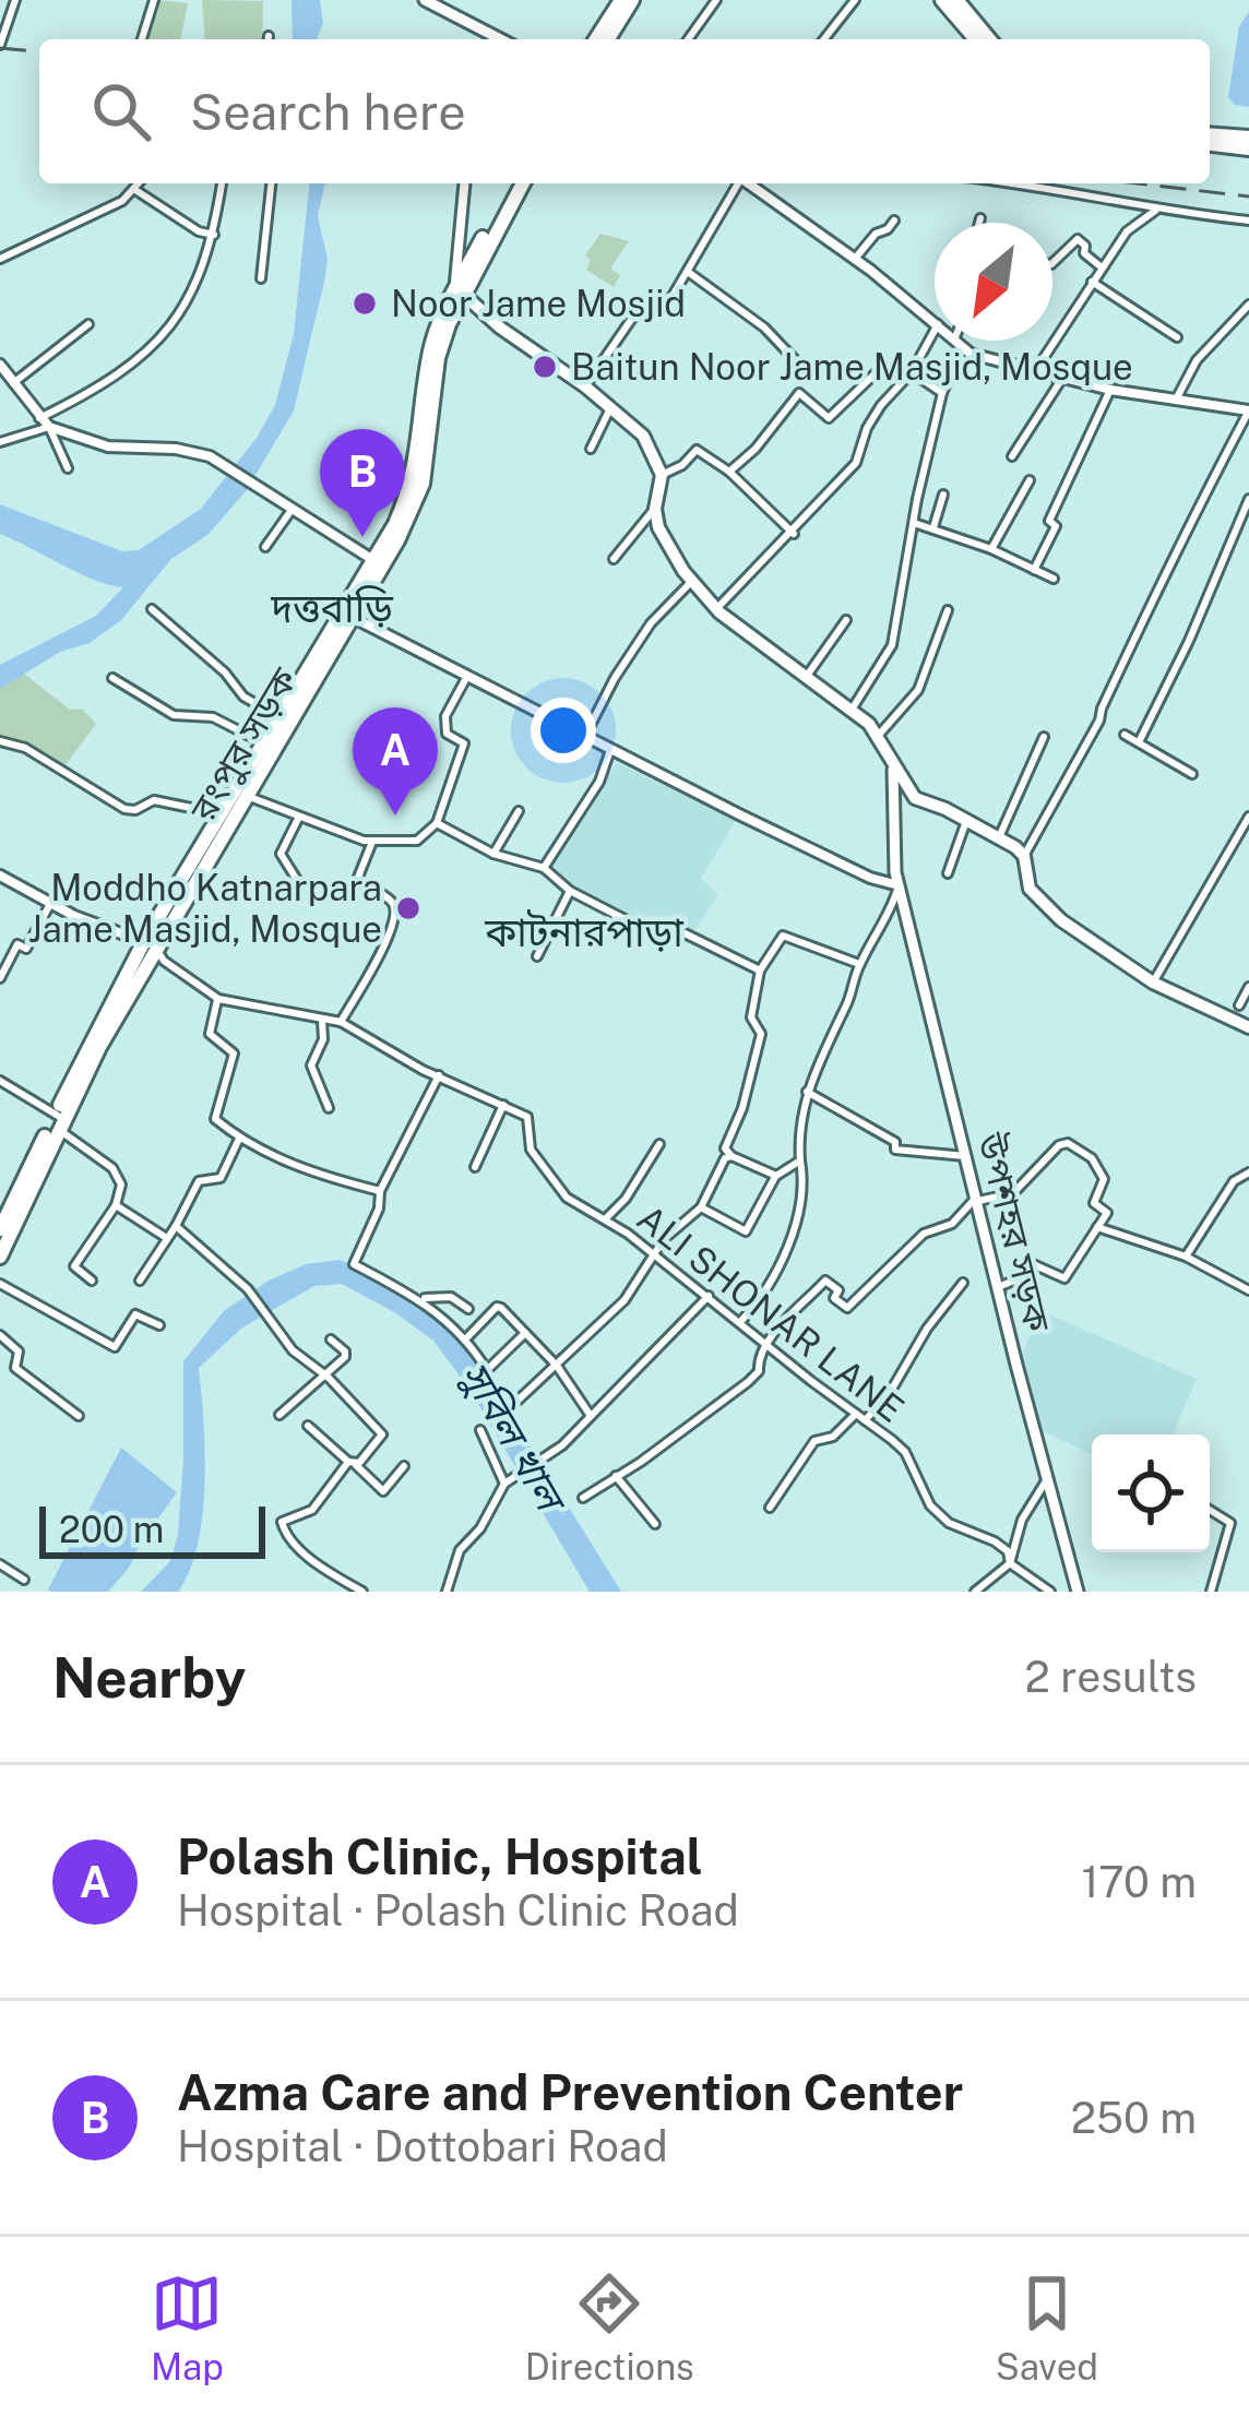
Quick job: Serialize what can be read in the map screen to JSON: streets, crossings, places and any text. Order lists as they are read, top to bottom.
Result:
{
  "streets": {
    "highway": ["রংপুর সড়ক"],
    "main road": ["উপশহর সড়ক"],
    "street": ["ALI SHONAR LANE"]
  },
  "districts": ["দত্তবাড়ি", "কাটনারপাড়া"],
  "water": ["সুবিল খাল"],
  "places": ["Noor Jame Mosjid", "Baitun Noor Jame Masjid, Mosque", "Moddho Katnarpara Jame Masjid, Mosque"],
  "scale_bar": "200 m",
  "north": "bottom left",
  "page": {
    "search": "Search here",
    "pins": ["B", "A"],
    "scale": "200 m",
    "heading": ["Nearby", "2 results"],
    "list": [
      {
        "mark": "A",
        "name": "Polash Clinic, Hospital",
        "note": "Hospital · Polash Clinic Road",
        "value": "170 m"
      },
      {
        "mark": "B",
        "name": "Azma Care and Prevention Center",
        "note": "Hospital · Dottobari Road",
        "value": "250 m"
      }
    ],
    "nav": ["Map", "Directions", "Saved"]
  }
}
